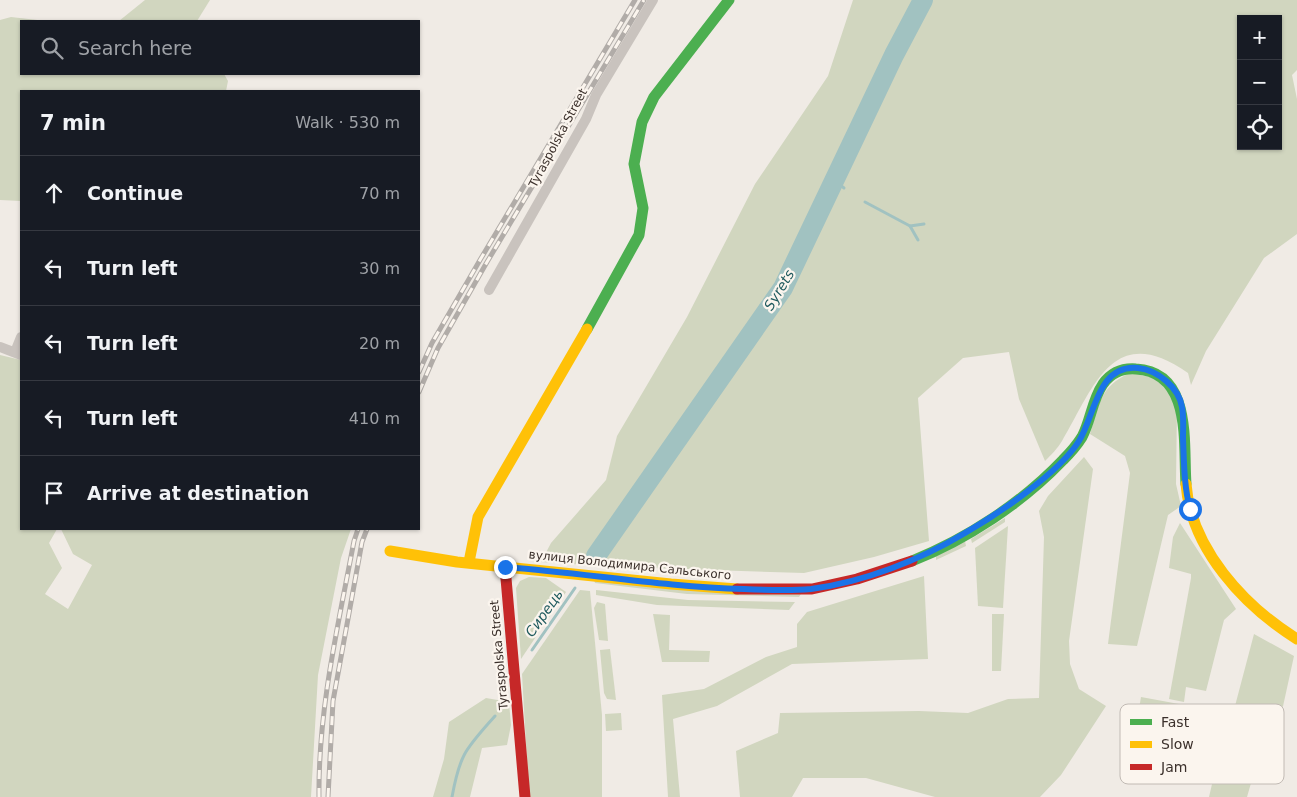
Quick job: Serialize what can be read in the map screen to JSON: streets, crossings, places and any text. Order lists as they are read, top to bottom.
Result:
{
  "streets": {
    "street": ["Tyraspolska Street", "вулиця Володимира Сальського"]
  },
  "crossings": [
    ["Tyraspolska Street", "вулиця Володимира Сальського"]
  ],
  "water": ["Syrets", "Сирець"],
  "legend": ["Fast", "Slow", "Jam"],
  "page": {
    "map_buttons": ["+", "−"],
    "search": "Search here",
    "heading": ["7 min", "Walk · 530 m"],
    "list": [
      ["Continue", "70 m"],
      ["Turn left", "30 m"],
      ["Turn left", "20 m"],
      ["Turn left", "410 m"],
      "Arrive at destination"
    ]
  }
}
